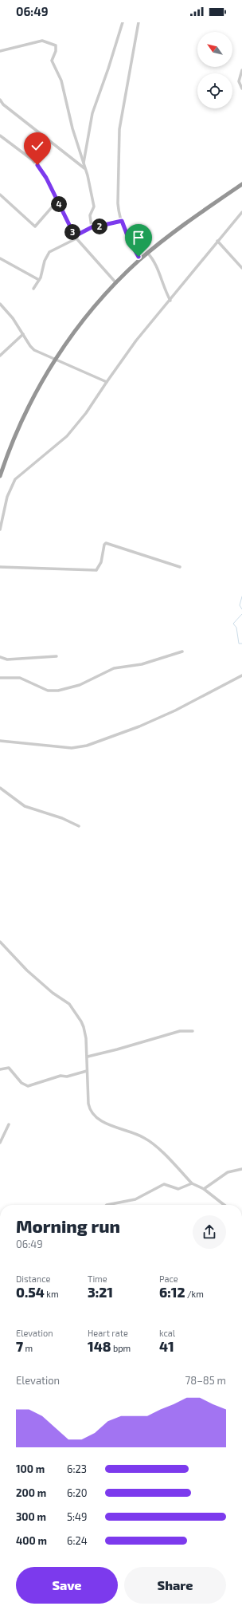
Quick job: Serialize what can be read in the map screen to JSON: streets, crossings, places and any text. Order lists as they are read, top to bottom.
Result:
{
  "north": "top left",
  "page": {
    "status": "06:49",
    "pins": ["4", "2", "3"],
    "heading": ["Morning run", "06:49"],
    "stats": [
      ["Distance", "0.54 km"],
      ["Time", "3:21"],
      ["Pace", "6:12 /km"],
      ["Elevation", "7 m"],
      ["Heart rate", "148 bpm"],
      ["kcal", "41"]
    ],
    "chart": ["Elevation", "78–85 m"],
    "list": [
      {
        "name": "100 m",
        "note": "6:23"
      },
      {
        "name": "200 m",
        "note": "6:20"
      },
      {
        "name": "300 m",
        "note": "5:49"
      },
      {
        "name": "400 m",
        "note": "6:24"
      }
    ],
    "buttons": ["Save", "Share"]
  }
}
